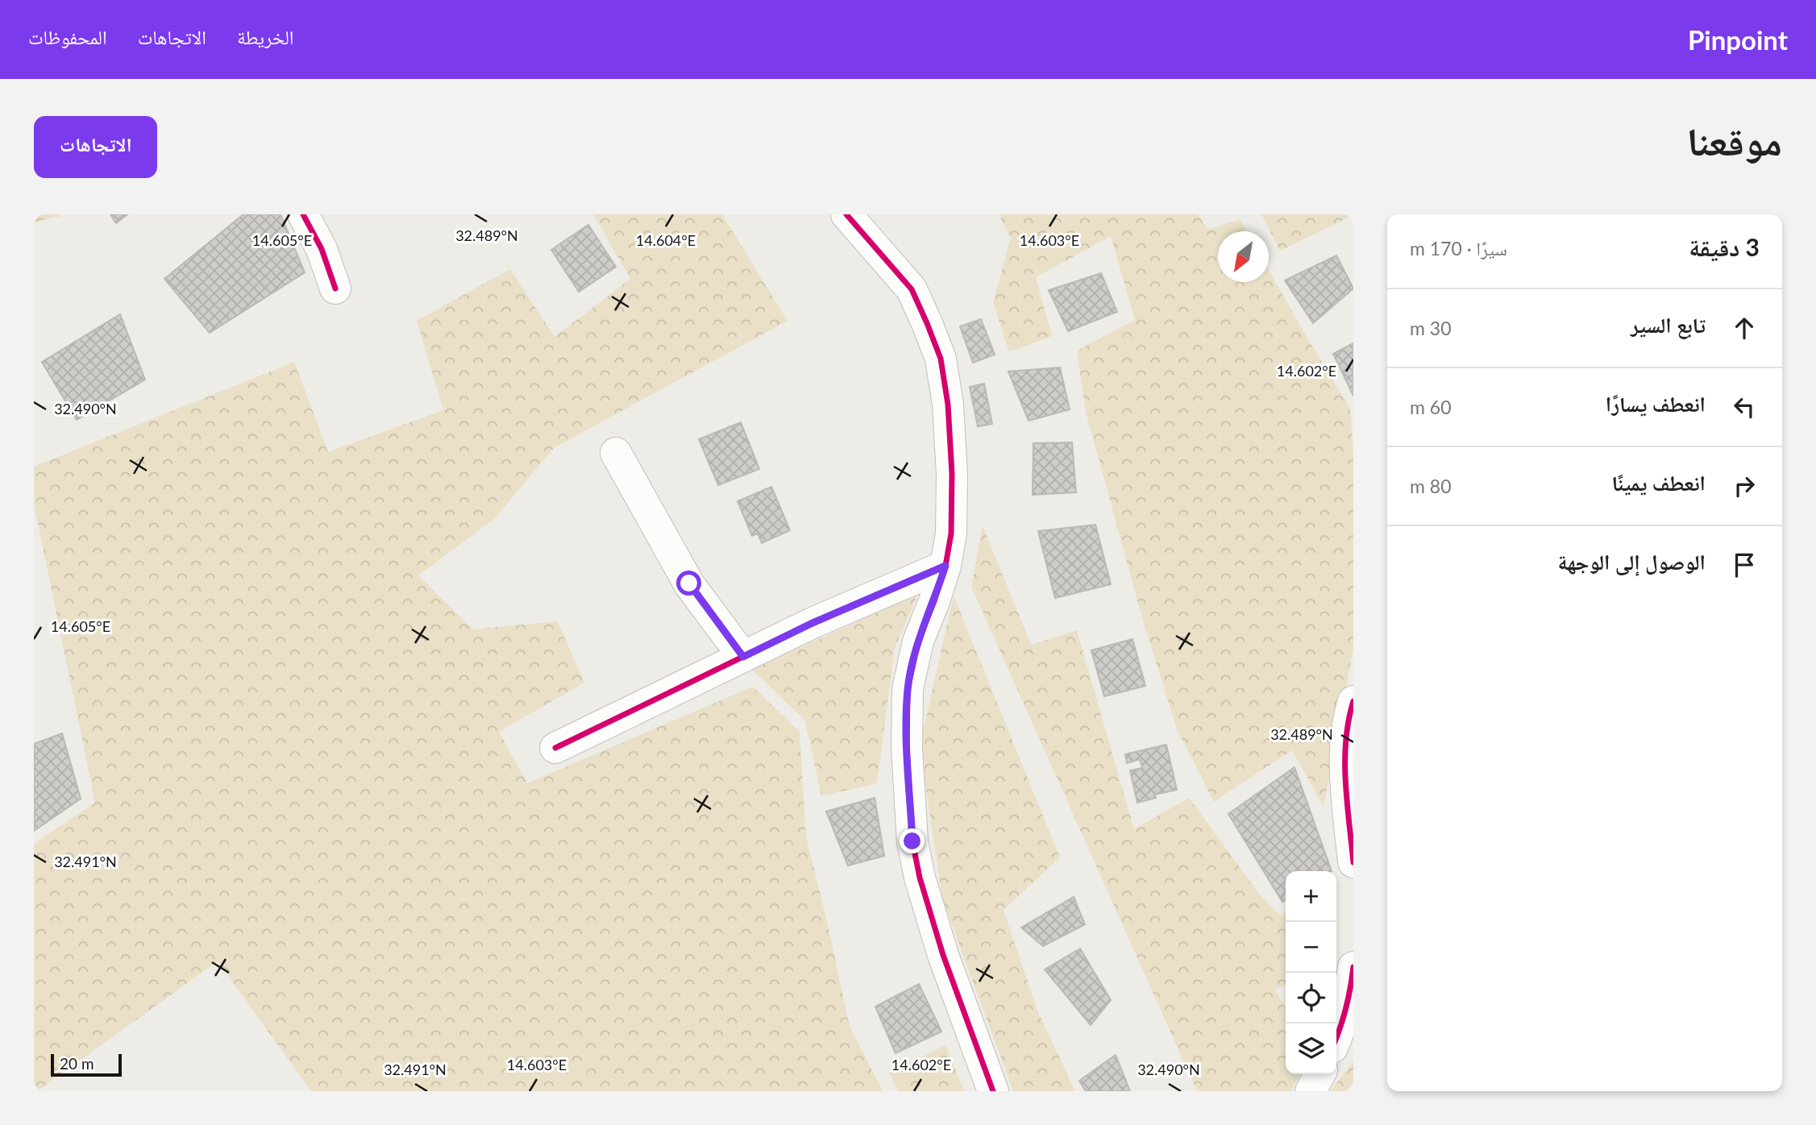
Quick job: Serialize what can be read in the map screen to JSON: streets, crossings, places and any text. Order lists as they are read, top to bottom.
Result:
{
  "scale_bar": "20 m",
  "north": "bottom left",
  "page": {
    "header": "Pinpoint",
    "nav": ["الخريطة", "الاتجاهات", "المحفوظات"],
    "title": "موقعنا",
    "buttons": "الاتجاهات",
    "heading": ["3 دقيقة", "سيرًا · 170 m"],
    "list": [
      ["تابع السير", "30 m"],
      ["انعطف يسارًا", "60 m"],
      ["انعطف يمينًا", "80 m"],
      "الوصول إلى الوجهة"
    ],
    "map_buttons": ["+", "−"],
    "scale": "20 m"
  },
  "coordinates": [
    "32.489°N",
    "14.605°E",
    "14.604°E",
    "14.603°E",
    "14.602°E",
    "32.490°N",
    "32.491°N"
  ]
}
